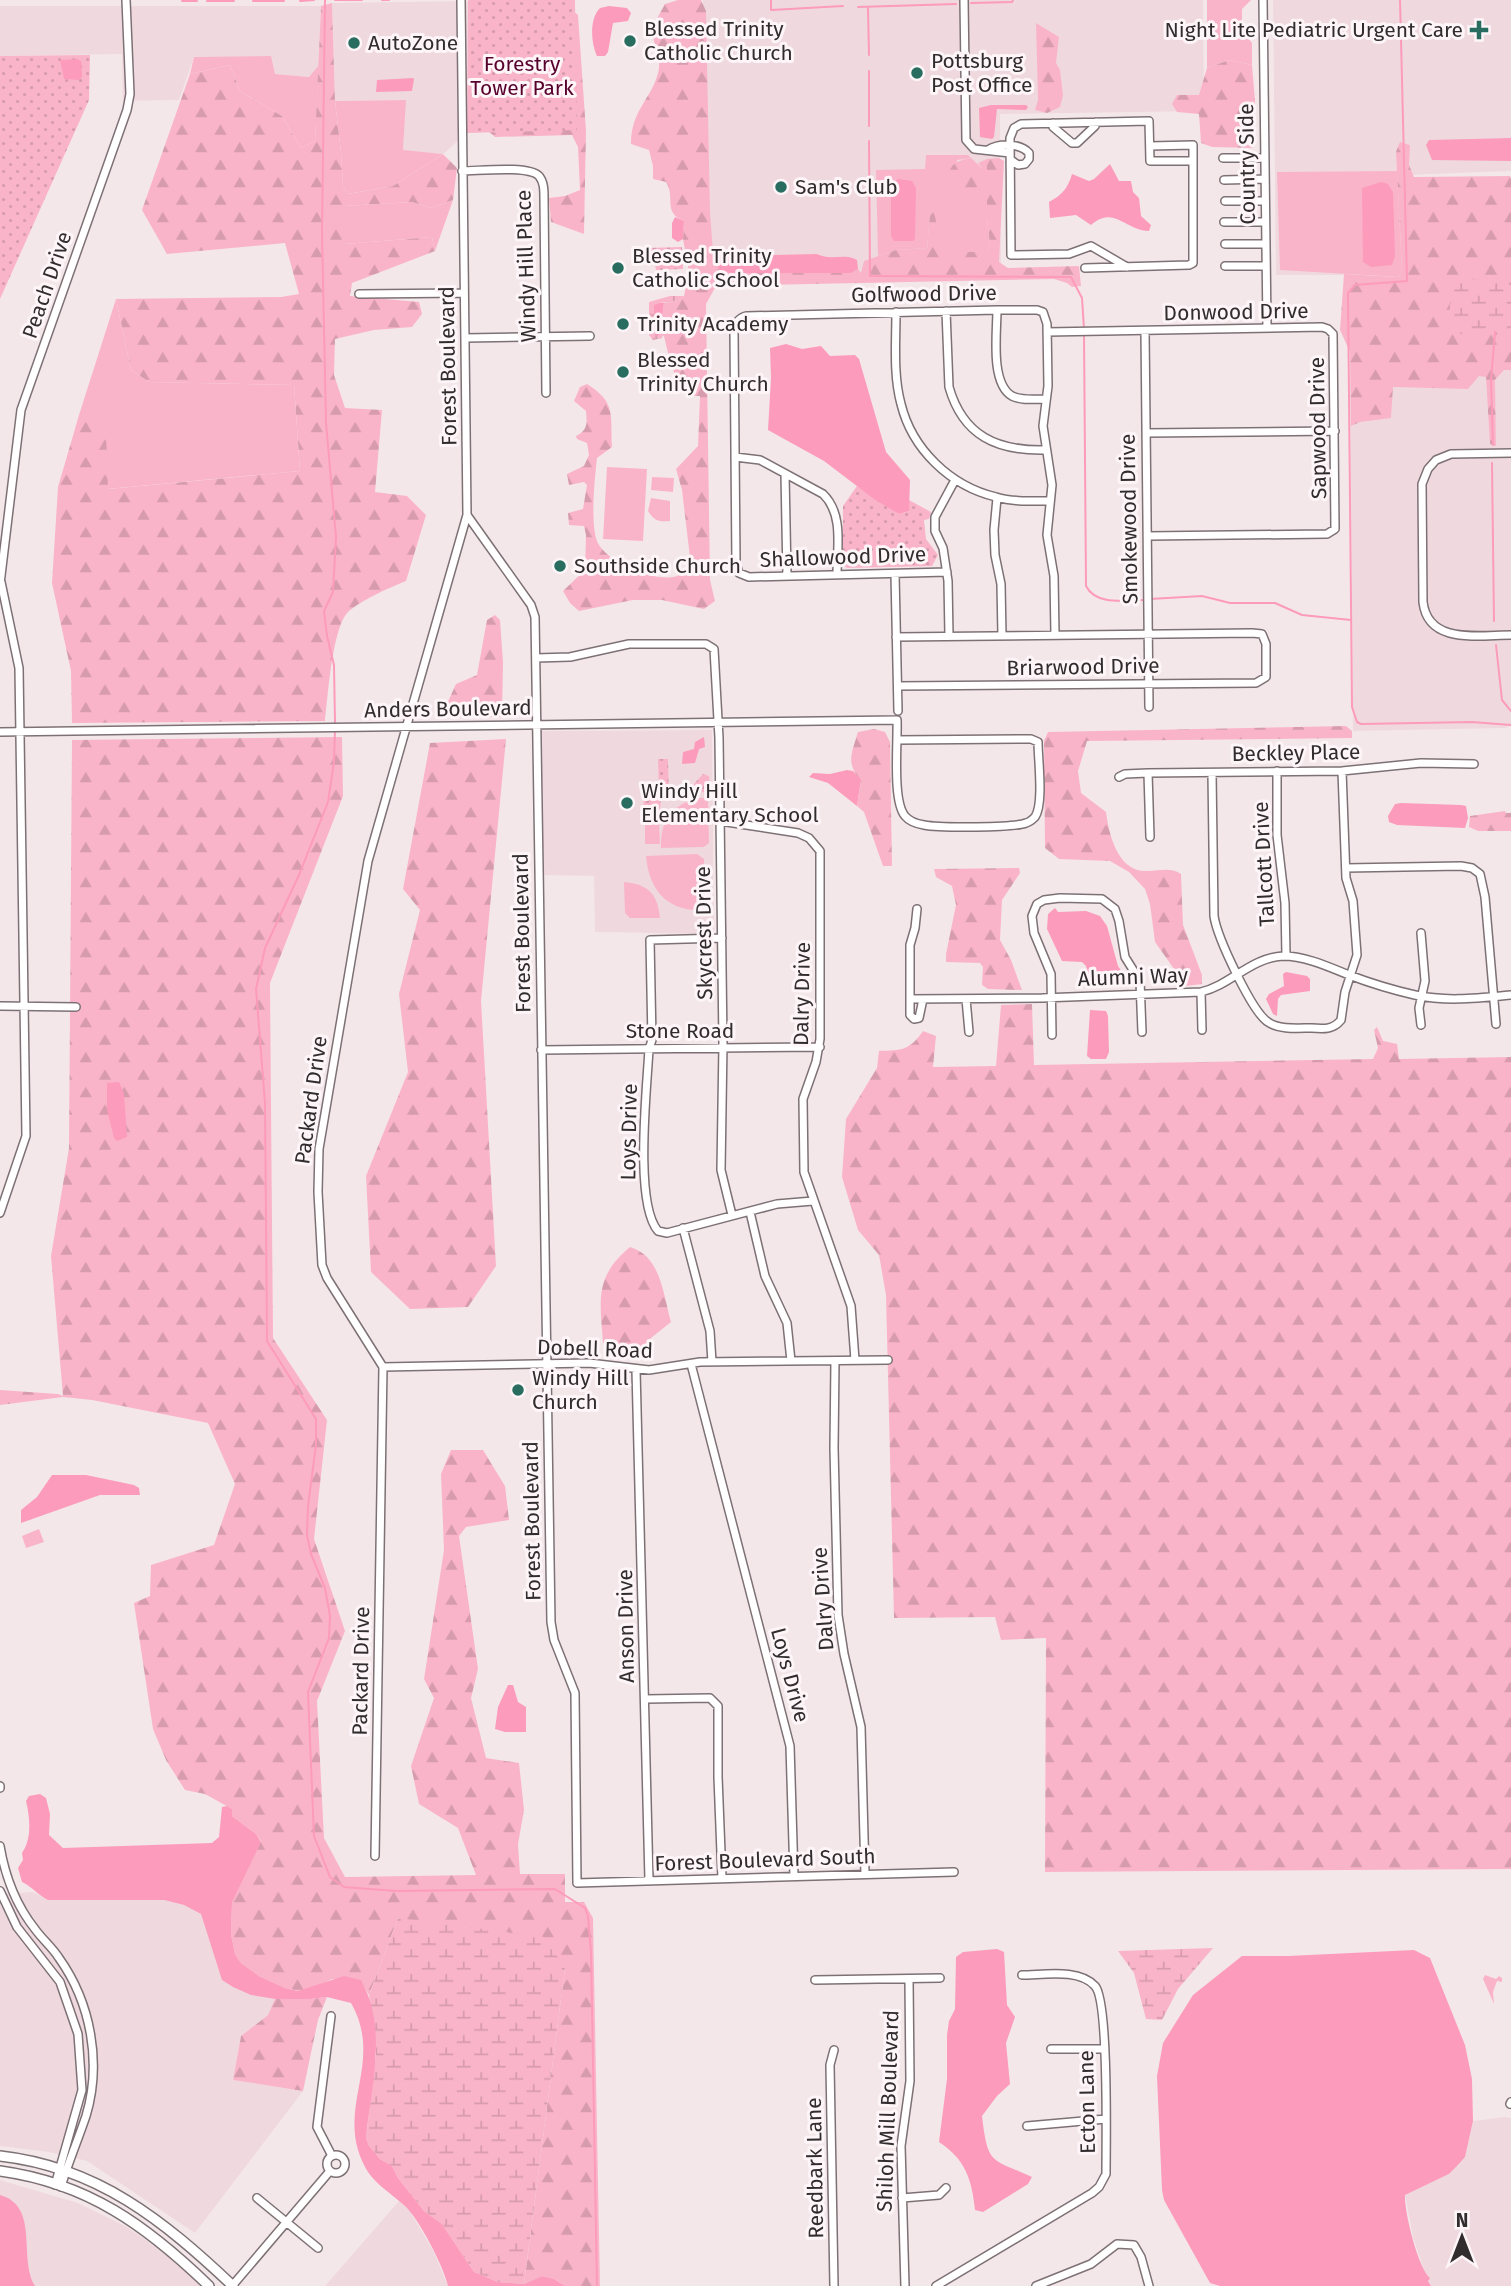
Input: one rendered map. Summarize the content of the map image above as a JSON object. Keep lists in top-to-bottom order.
{
  "streets": {
    "street": [
      "Country Side",
      "Windy Hill Place",
      "Peach Drive",
      "Golfwood Drive",
      "Donwood Drive",
      "Forest Boulevard",
      "Sapwood Drive",
      "Smokewood Drive",
      "Shallowood Drive",
      "Briarwood Drive",
      "Anders Boulevard",
      "Beckley Place",
      "Tallcott Drive",
      "Skycrest Drive",
      "Alumni Way",
      "Dalry Drive",
      "Stone Road",
      "Packard Drive",
      "Loys Drive",
      "Dobell Road",
      "Anson Drive",
      "Forest Boulevard South",
      "Ecton Lane",
      "Shiloh Mill Boulevard",
      "Reedbark Lane"
    ]
  },
  "crossings": [
    ["Country Side", "Donwood Drive"],
    ["Windy Hill Place", "Forest Boulevard"],
    ["Peach Drive", "Anders Boulevard"],
    ["Golfwood Drive", "Donwood Drive"],
    ["Golfwood Drive", "Shallowood Drive"],
    ["Donwood Drive", "Sapwood Drive"],
    ["Donwood Drive", "Smokewood Drive"],
    ["Forest Boulevard", "Anders Boulevard"],
    ["Forest Boulevard", "Skycrest Drive"],
    ["Forest Boulevard", "Stone Road"],
    ["Forest Boulevard", "Packard Drive"],
    ["Forest Boulevard", "Dobell Road"],
    ["Forest Boulevard", "Forest Boulevard South"],
    ["Sapwood Drive", "Smokewood Drive"],
    ["Smokewood Drive", "Briarwood Drive"],
    ["Anders Boulevard", "Skycrest Drive"],
    ["Anders Boulevard", "Packard Drive"],
    ["Beckley Place", "Tallcott Drive"],
    ["Tallcott Drive", "Alumni Way"],
    ["Skycrest Drive", "Dalry Drive"],
    ["Skycrest Drive", "Stone Road"],
    ["Skycrest Drive", "Loys Drive"],
    ["Dalry Drive", "Stone Road"],
    ["Dalry Drive", "Dobell Road"],
    ["Dalry Drive", "Forest Boulevard South"],
    ["Stone Road", "Loys Drive"],
    ["Packard Drive", "Dobell Road"],
    ["Loys Drive", "Dobell Road"],
    ["Loys Drive", "Forest Boulevard South"],
    ["Dobell Road", "Anson Drive"],
    ["Anson Drive", "Forest Boulevard South"]
  ],
  "parks": ["Forestry Tower Park"],
  "places": {
    "health": ["Night Lite Pediatric Urgent Care"],
    "other": [
      "Blessed Trinity Catholic Church",
      "AutoZone",
      "Pottsburg Post Office",
      "Sam's Club",
      "Blessed Trinity Catholic School",
      "Trinity Academy",
      "Blessed Trinity Church",
      "Southside Church",
      "Windy Hill Elementary School",
      "Windy Hill Church"
    ]
  },
  "north": "top"
}
